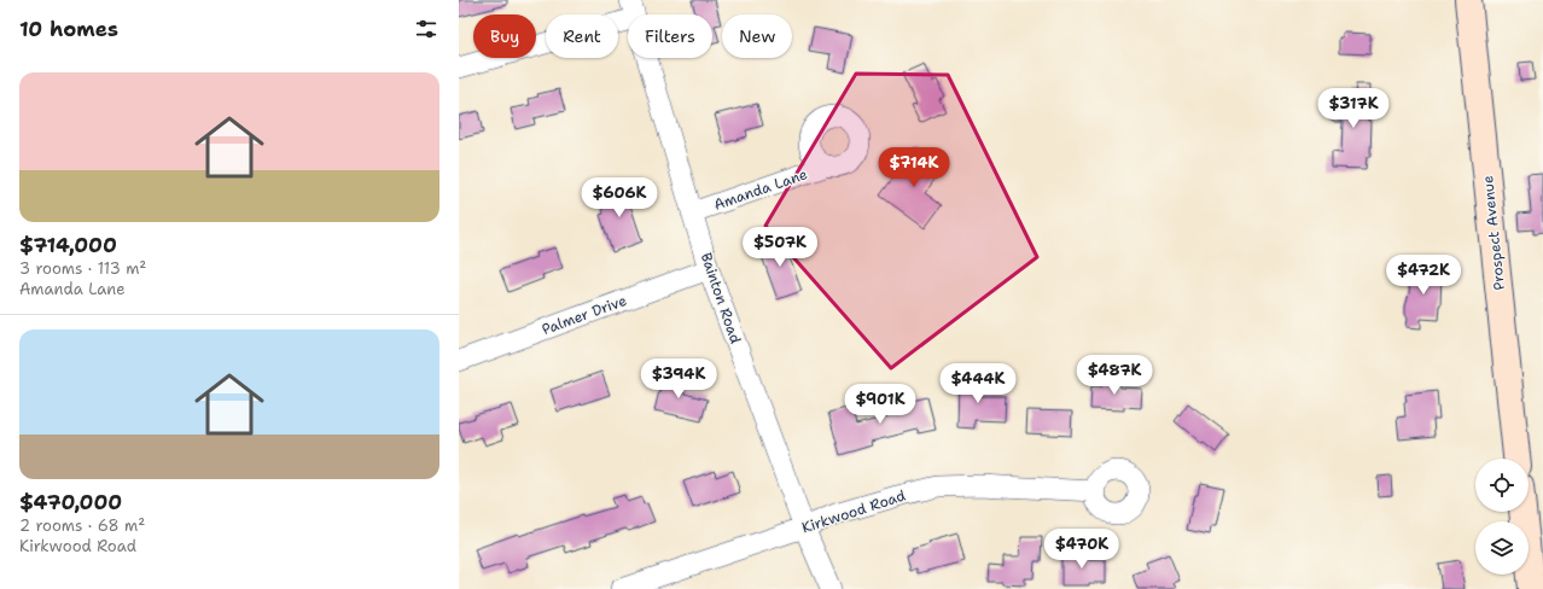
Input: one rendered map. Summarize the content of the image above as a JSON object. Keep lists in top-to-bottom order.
{
  "streets": {
    "main road": ["Prospect Avenue"],
    "street": [
      "Amanda Lane",
      "Bainton Road",
      "Palmer Drive",
      "Kirkwood Road"
    ]
  },
  "crossings": [
    ["Amanda Lane", "Bainton Road"],
    ["Bainton Road", "Palmer Drive"],
    ["Bainton Road", "Kirkwood Road"]
  ],
  "page": {
    "heading": "10 homes",
    "chip": [
      "Buy",
      "Rent",
      "Filters",
      "New"
    ],
    "list": [
      {
        "name": "$714,000",
        "note": "3 rooms · 113 m² · Amanda Lane"
      },
      {
        "name": "$470,000",
        "note": "2 rooms · 68 m² · Kirkwood Road"
      }
    ],
    "price": [
      "$317K",
      "$714K",
      "$606K",
      "$507K",
      "$472K",
      "$487K",
      "$394K",
      "$444K",
      "$901K",
      "$470K"
    ]
  }
}
